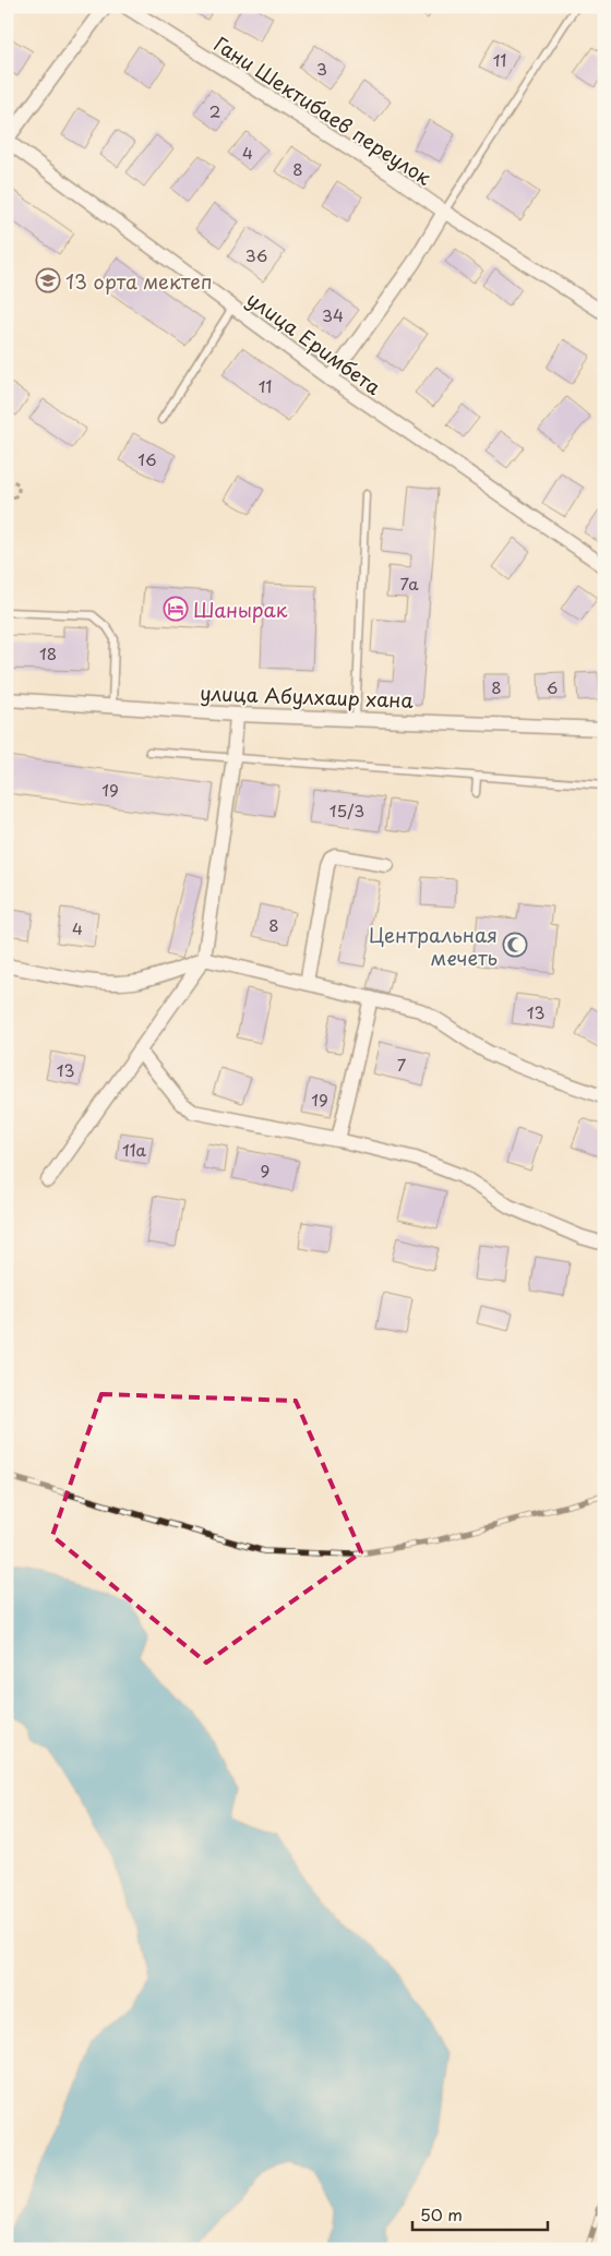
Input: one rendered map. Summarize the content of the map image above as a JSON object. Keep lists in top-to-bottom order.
{
  "streets": {
    "street": ["Гани Шектибаев переулок", "улица Еримбета", "улица Абулхаир хана"]
  },
  "places": {
    "school or university": ["13 орта мектеп"],
    "hotel": ["Шанырак"],
    "mosque": ["Центральная мечеть"]
  },
  "house_numbers": [
    "11",
    "3",
    "2",
    "4",
    "8",
    "36",
    "34",
    "11",
    "16",
    "7а",
    "18",
    "8",
    "6",
    "19",
    "15/3",
    "8",
    "4",
    "13",
    "7",
    "13",
    "19",
    "11а",
    "9"
  ],
  "scale_bar": "50 m"
}
